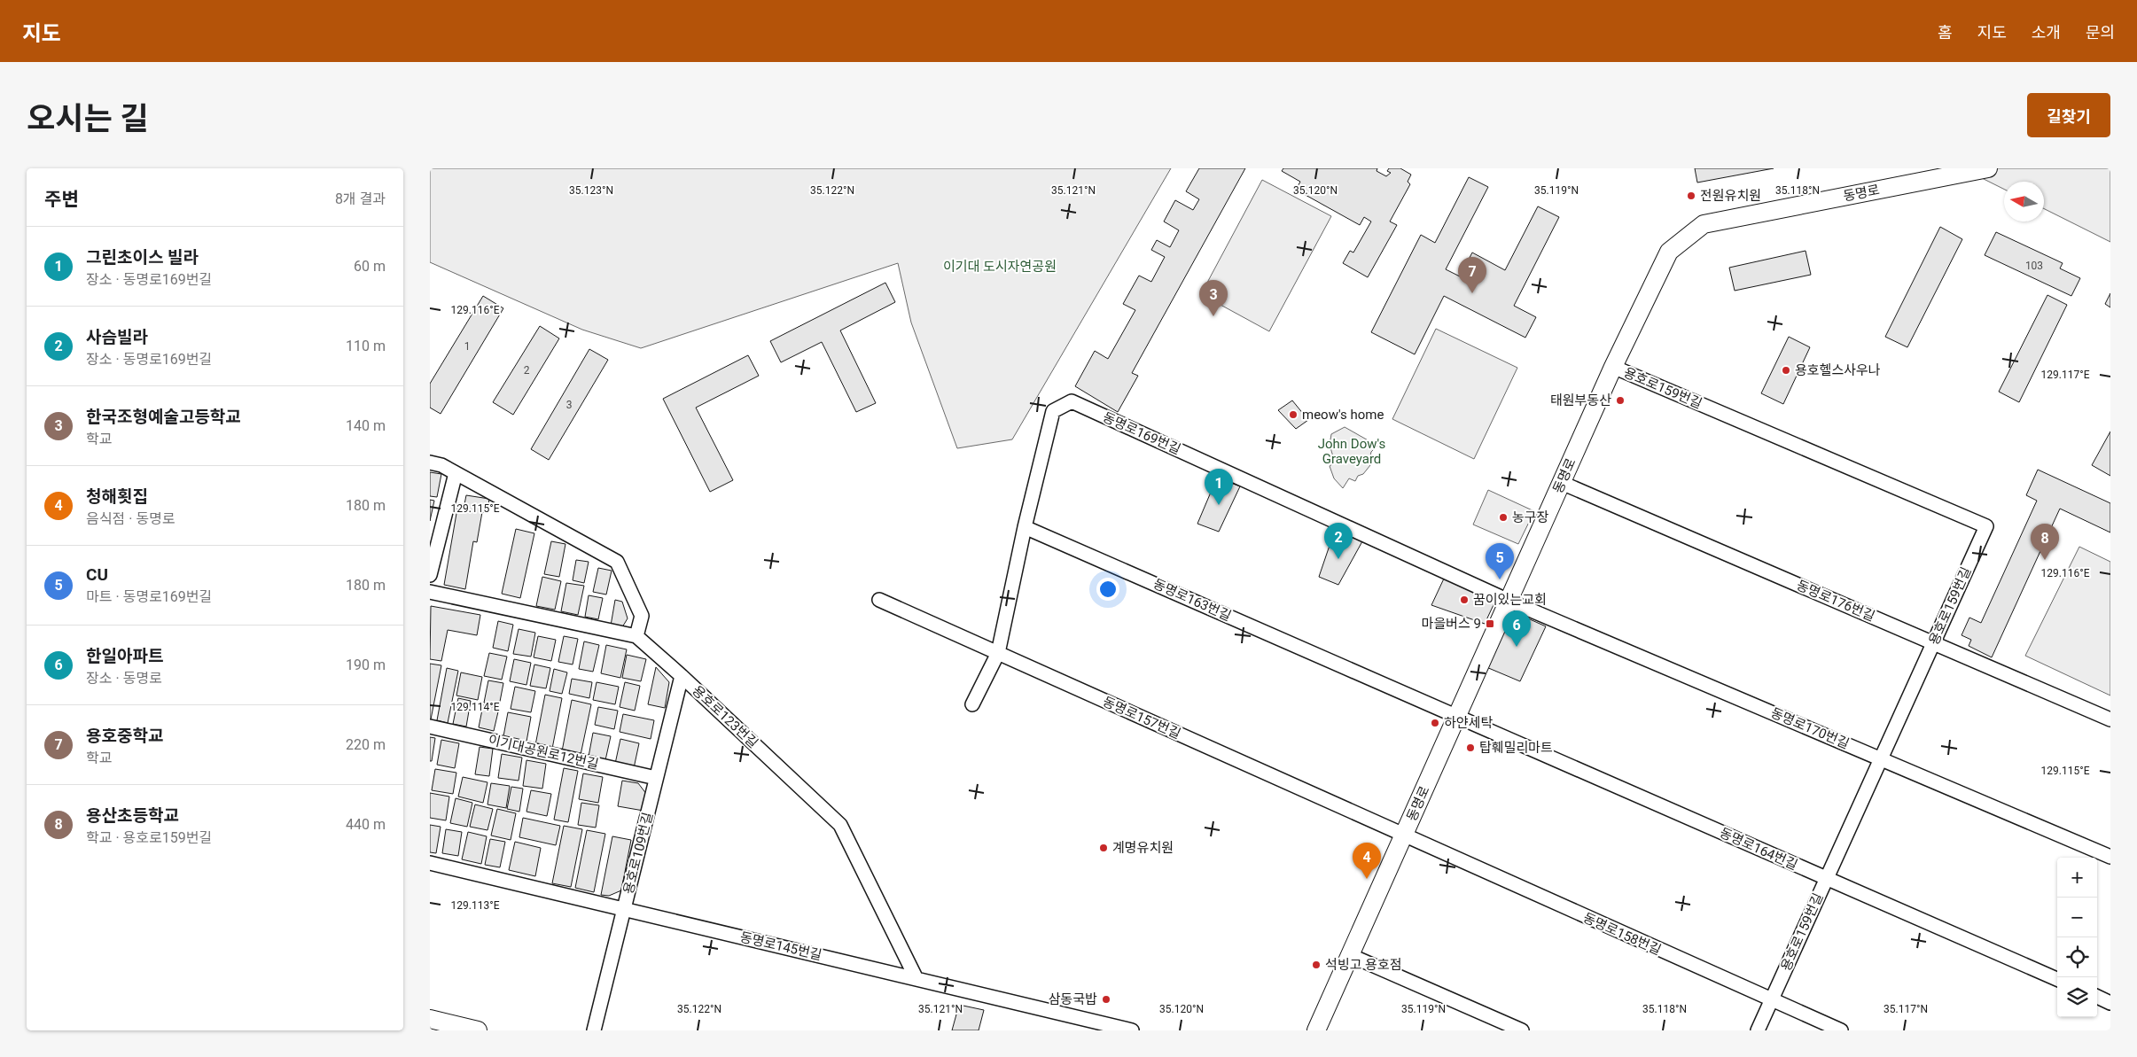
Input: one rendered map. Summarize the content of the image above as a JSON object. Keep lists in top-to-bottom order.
{
  "streets": {
    "street": [
      "동명로",
      "용호로159번길",
      "동명로169번길",
      "동명로163번길",
      "동명로176번길",
      "용호로123번길",
      "동명로157번길",
      "동명로170번길",
      "이기대공원로12번길",
      "동명로164번길",
      "용호로109번길",
      "동명로158번길",
      "동명로145번길"
    ]
  },
  "crossings": [
    ["동명로", "용호로159번길"],
    ["동명로", "동명로169번길"],
    ["동명로", "동명로163번길"],
    ["동명로", "동명로176번길"],
    ["동명로", "동명로157번길"],
    ["동명로", "동명로170번길"],
    ["동명로", "동명로164번길"],
    ["동명로", "동명로158번길"],
    ["용호로159번길", "동명로176번길"],
    ["용호로159번길", "동명로170번길"],
    ["용호로159번길", "동명로164번길"],
    ["용호로159번길", "동명로158번길"],
    ["동명로169번길", "동명로163번길"],
    ["동명로169번길", "동명로157번길"],
    ["동명로169번길", "동명로170번길"],
    ["동명로163번길", "동명로164번길"],
    ["용호로123번길", "용호로109번길"],
    ["용호로123번길", "동명로145번길"],
    ["동명로157번길", "동명로158번길"],
    ["이기대공원로12번길", "용호로109번길"],
    ["용호로109번길", "동명로145번길"]
  ],
  "parks": ["이기대 도시자연공원", "John Dow's Graveyard"],
  "places": {
    "other": [
      "전원유치원",
      "용호헬스사우나",
      "태원부동산",
      "meow's home",
      "농구장",
      "꿈이있는교회",
      "하얀세탁",
      "탑훼밀리마트",
      "계명유치원",
      "석빙고 용호점",
      "삼동국밥"
    ],
    "transit": ["마을버스 9"]
  },
  "house_numbers": [
    "103",
    "1",
    "2",
    "3"
  ],
  "north": "left",
  "page": {
    "header": "지도",
    "nav": [
      "홈",
      "지도",
      "소개",
      "문의"
    ],
    "title": "오시는 길",
    "buttons": "길찾기",
    "heading": ["주변", "8개 결과"],
    "list": [
      {
        "mark": "1",
        "name": "그린초이스 빌라",
        "note": "장소 · 동명로169번길",
        "value": "60 m"
      },
      {
        "mark": "2",
        "name": "사슴빌라",
        "note": "장소 · 동명로169번길",
        "value": "110 m"
      },
      {
        "mark": "3",
        "name": "한국조형예술고등학교",
        "note": "학교",
        "value": "140 m"
      },
      {
        "mark": "4",
        "name": "청해횟집",
        "note": "음식점 · 동명로",
        "value": "180 m"
      },
      {
        "mark": "5",
        "name": "CU",
        "note": "마트 · 동명로169번길",
        "value": "180 m"
      },
      {
        "mark": "6",
        "name": "한일아파트",
        "note": "장소 · 동명로",
        "value": "190 m"
      },
      {
        "mark": "7",
        "name": "용호중학교",
        "note": "학교",
        "value": "220 m"
      },
      {
        "mark": "8",
        "name": "용산초등학교",
        "note": "학교 · 용호로159번길",
        "value": "440 m"
      }
    ],
    "pins": [
      "7",
      "3",
      "1",
      "2",
      "8",
      "5",
      "6",
      "4"
    ],
    "map_buttons": ["+", "−"]
  },
  "coordinates": [
    "35.123°N",
    "35.122°N",
    "35.121°N",
    "35.120°N",
    "35.119°N",
    "35.118°N",
    "129.116°E",
    "129.117°E",
    "129.115°E",
    "129.114°E",
    "129.113°E",
    "35.117°N"
  ]
}
